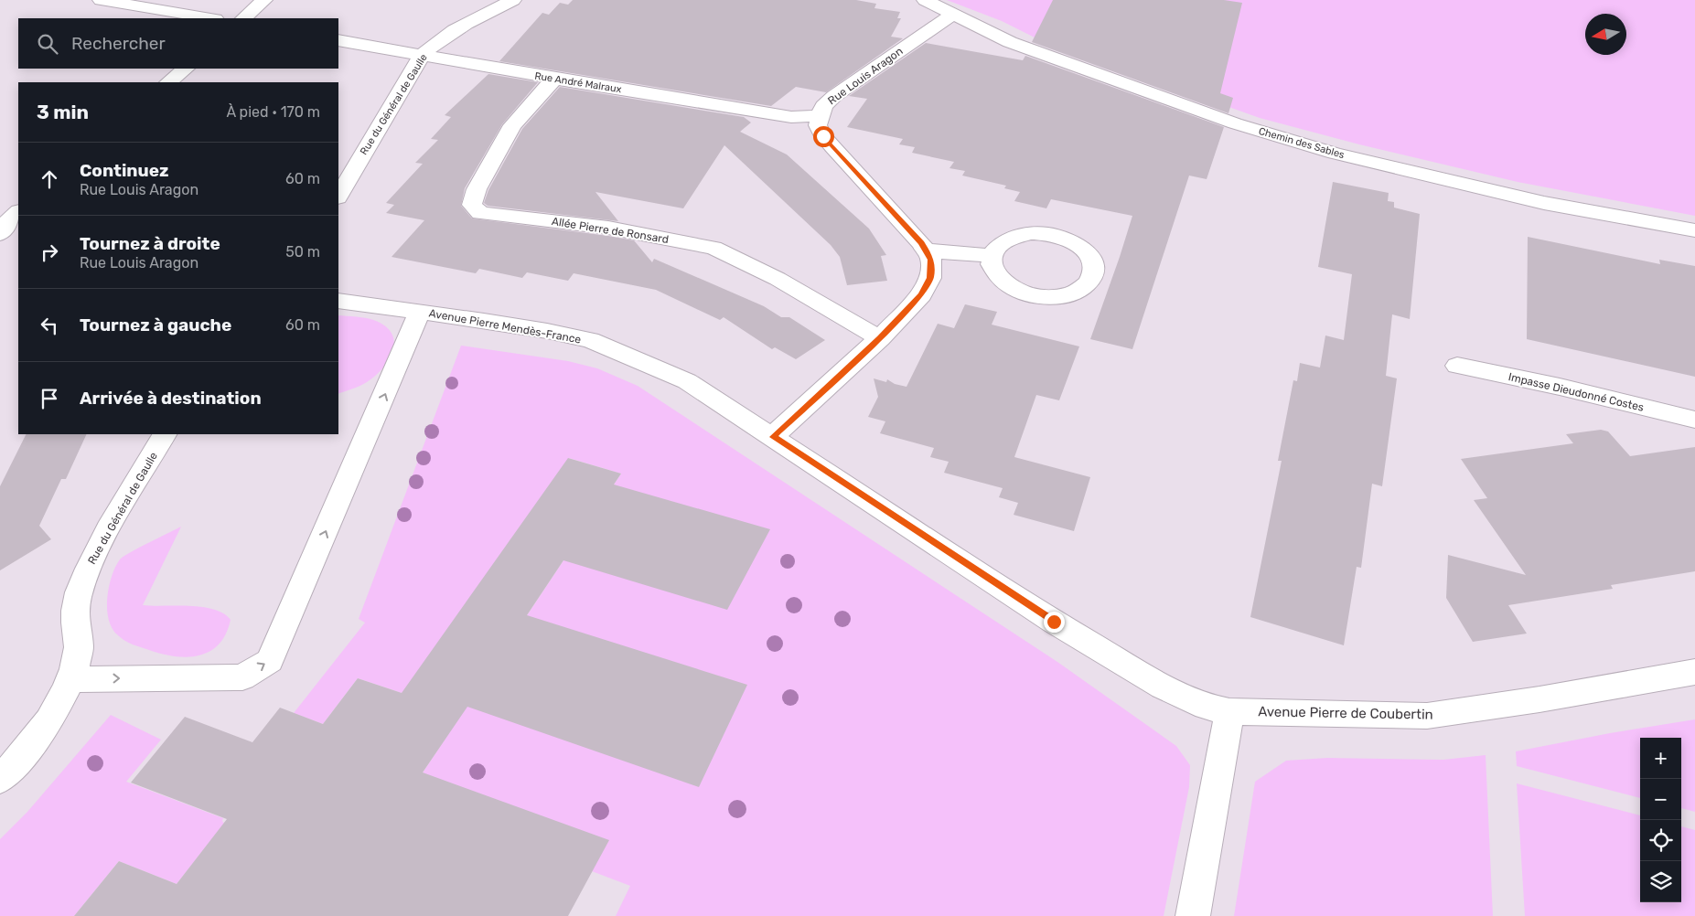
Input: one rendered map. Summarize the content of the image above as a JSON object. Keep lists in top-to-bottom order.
{
  "streets": {
    "street": [
      "Rue Louis Aragon",
      "Rue André Malraux",
      "Rue du Général de Gaulle",
      "Chemin des Sables",
      "Allée Pierre de Ronsard",
      "Avenue Pierre Mendès-France",
      "Impasse Dieudonné Costes",
      "Avenue Pierre de Coubertin"
    ]
  },
  "crossings": [
    ["Rue Louis Aragon", "Rue André Malraux"],
    ["Rue Louis Aragon", "Chemin des Sables"],
    ["Rue Louis Aragon", "Allée Pierre de Ronsard"],
    ["Rue Louis Aragon", "Avenue Pierre Mendès-France"],
    ["Rue André Malraux", "Rue du Général de Gaulle"],
    ["Rue André Malraux", "Allée Pierre de Ronsard"],
    ["Avenue Pierre Mendès-France", "Avenue Pierre de Coubertin"]
  ],
  "north": "left",
  "page": {
    "search": "Rechercher",
    "heading": ["3 min", "À pied · 170 m"],
    "list": [
      ["Continuez", "Rue Louis Aragon", "60 m"],
      ["Tournez à droite", "Rue Louis Aragon", "50 m"],
      ["Tournez à gauche", "60 m"],
      "Arrivée à destination"
    ],
    "map_buttons": ["+", "−"]
  }
}
